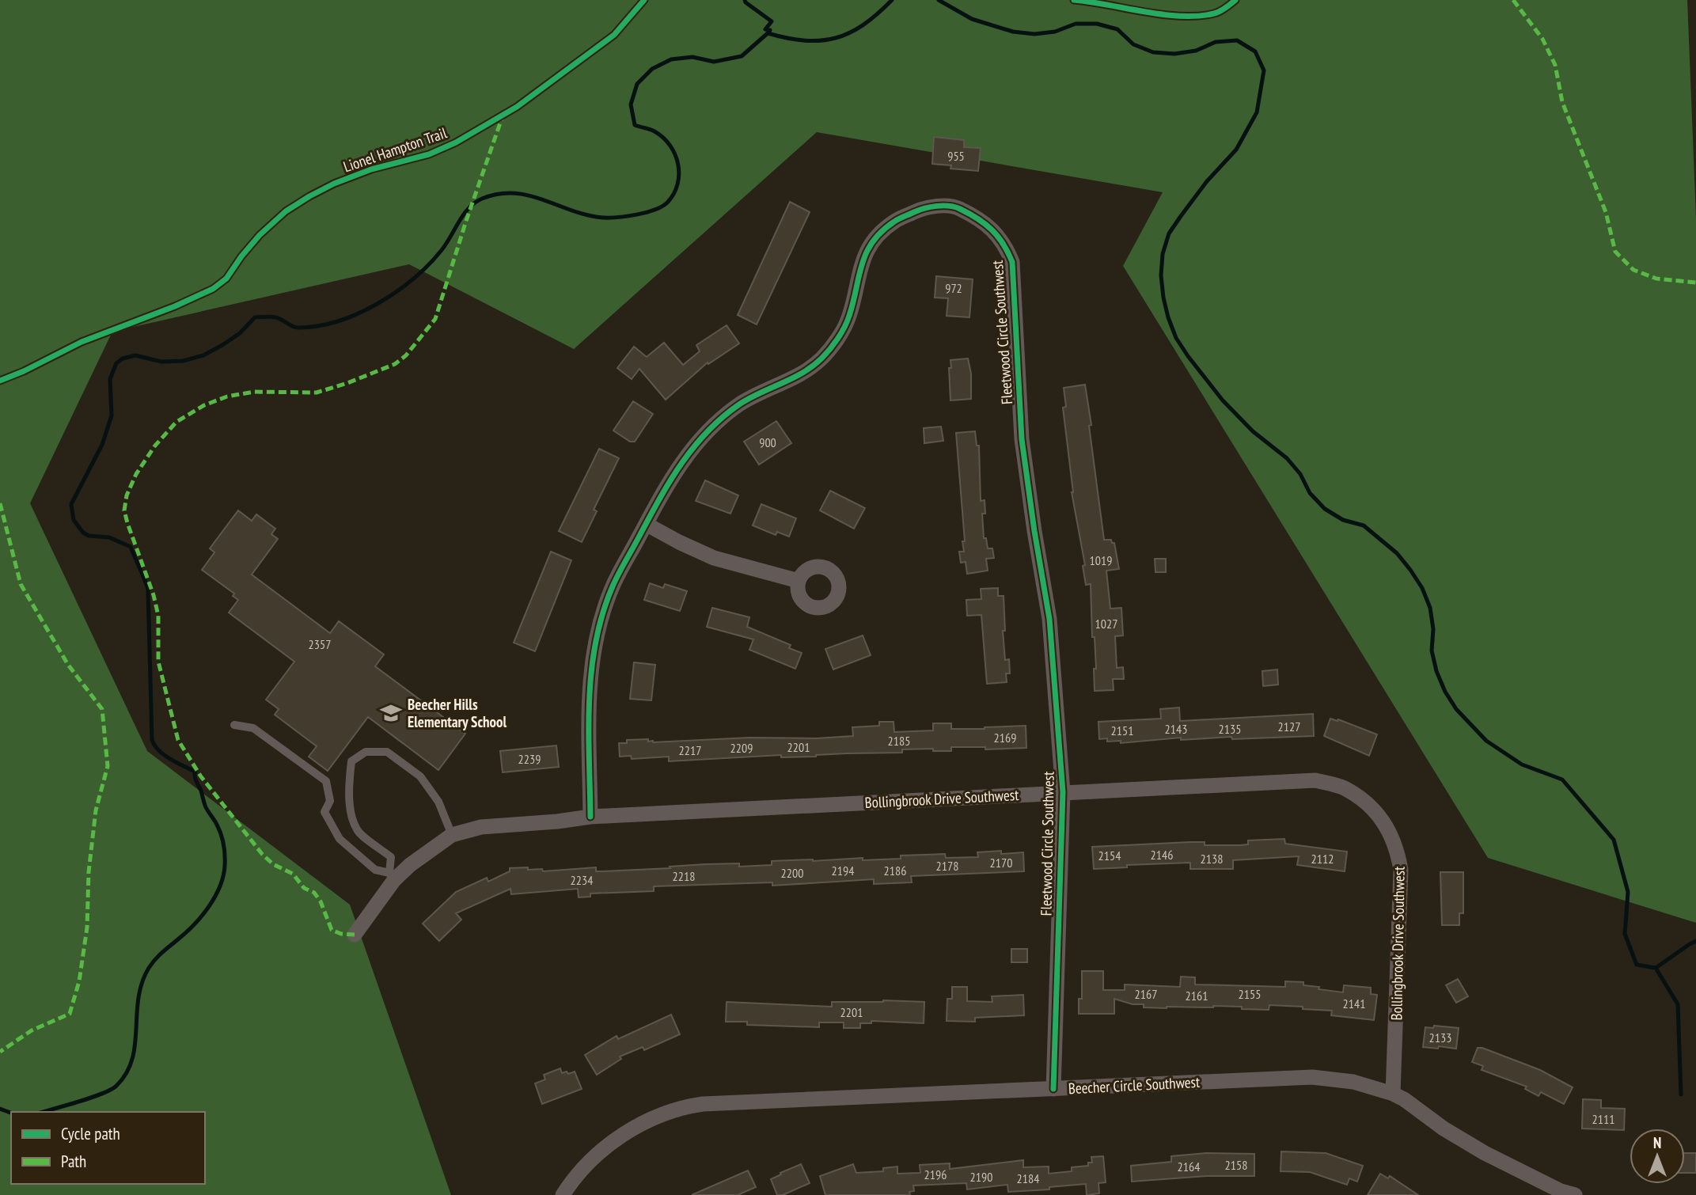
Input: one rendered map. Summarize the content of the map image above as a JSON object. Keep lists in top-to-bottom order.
{
  "streets": {
    "street": ["Fleetwood Circle Southwest", "Bollingbrook Drive Southwest", "Beecher Circle Southwest"],
    "cycle path": ["Lionel Hampton Trail"]
  },
  "crossings": [
    ["Fleetwood Circle Southwest", "Bollingbrook Drive Southwest"],
    ["Fleetwood Circle Southwest", "Beecher Circle Southwest"],
    ["Bollingbrook Drive Southwest", "Beecher Circle Southwest"]
  ],
  "places": {
    "school or university": ["Beecher Hills Elementary School"]
  },
  "house_numbers": [
    "955",
    "972",
    "900",
    "1019",
    "1027",
    "2357",
    "2127",
    "2143",
    "2135",
    "2151",
    "2169",
    "2185",
    "2201",
    "2209",
    "2217",
    "2239",
    "2146",
    "2154",
    "2138",
    "2112",
    "2170",
    "2178",
    "2194",
    "2186",
    "2200",
    "2218",
    "2234",
    "2167",
    "2155",
    "2161",
    "2141",
    "2201",
    "2133",
    "2111",
    "2158",
    "2164",
    "2196",
    "2190",
    "2184"
  ],
  "legend": ["Cycle path", "Path"],
  "north": "top"
}
